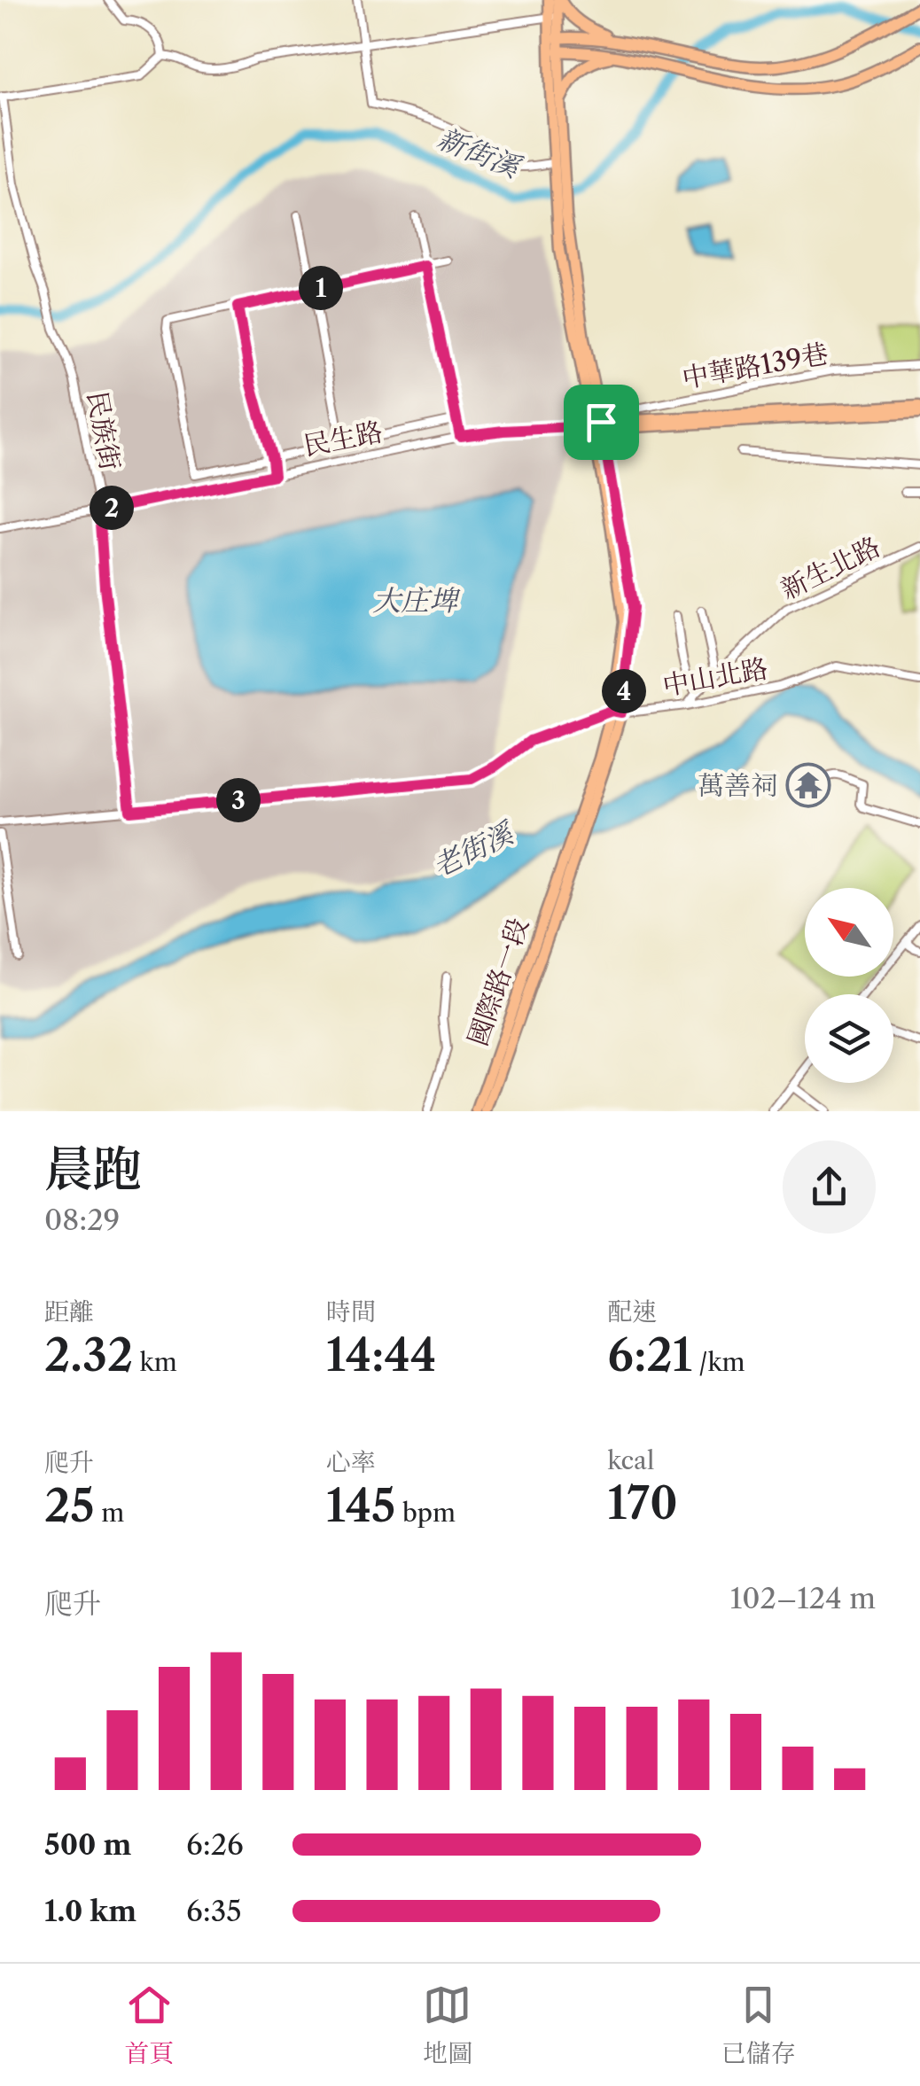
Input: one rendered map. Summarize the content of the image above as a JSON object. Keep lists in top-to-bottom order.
{
  "streets": {
    "main road": ["民生路", "國際路一段"],
    "street": [
      "中華路139巷",
      "民族街",
      "新生北路",
      "中山北路"
    ]
  },
  "crossings": [
    ["中華路139巷", "民生路"],
    ["民族街", "民生路"],
    ["民族街", "中山北路"],
    ["新生北路", "中山北路"]
  ],
  "water": ["新街溪", "大庄埤", "老街溪"],
  "places": {
    "temple": ["萬善祠"]
  },
  "north": "top left",
  "page": {
    "pins": [
      "1",
      "2",
      "4",
      "3"
    ],
    "heading": ["晨跑", "08:29"],
    "stats": [
      ["距離", "2.32 km"],
      ["時間", "14:44"],
      ["配速", "6:21 /km"],
      ["爬升", "25 m"],
      ["心率", "145 bpm"],
      ["kcal", "170"]
    ],
    "chart": ["爬升", "102–124 m"],
    "list": [
      {
        "name": "500 m",
        "note": "6:26"
      },
      {
        "name": "1.0 km",
        "note": "6:35"
      }
    ],
    "tabs": ["首頁", "地圖", "已儲存"]
  }
}
